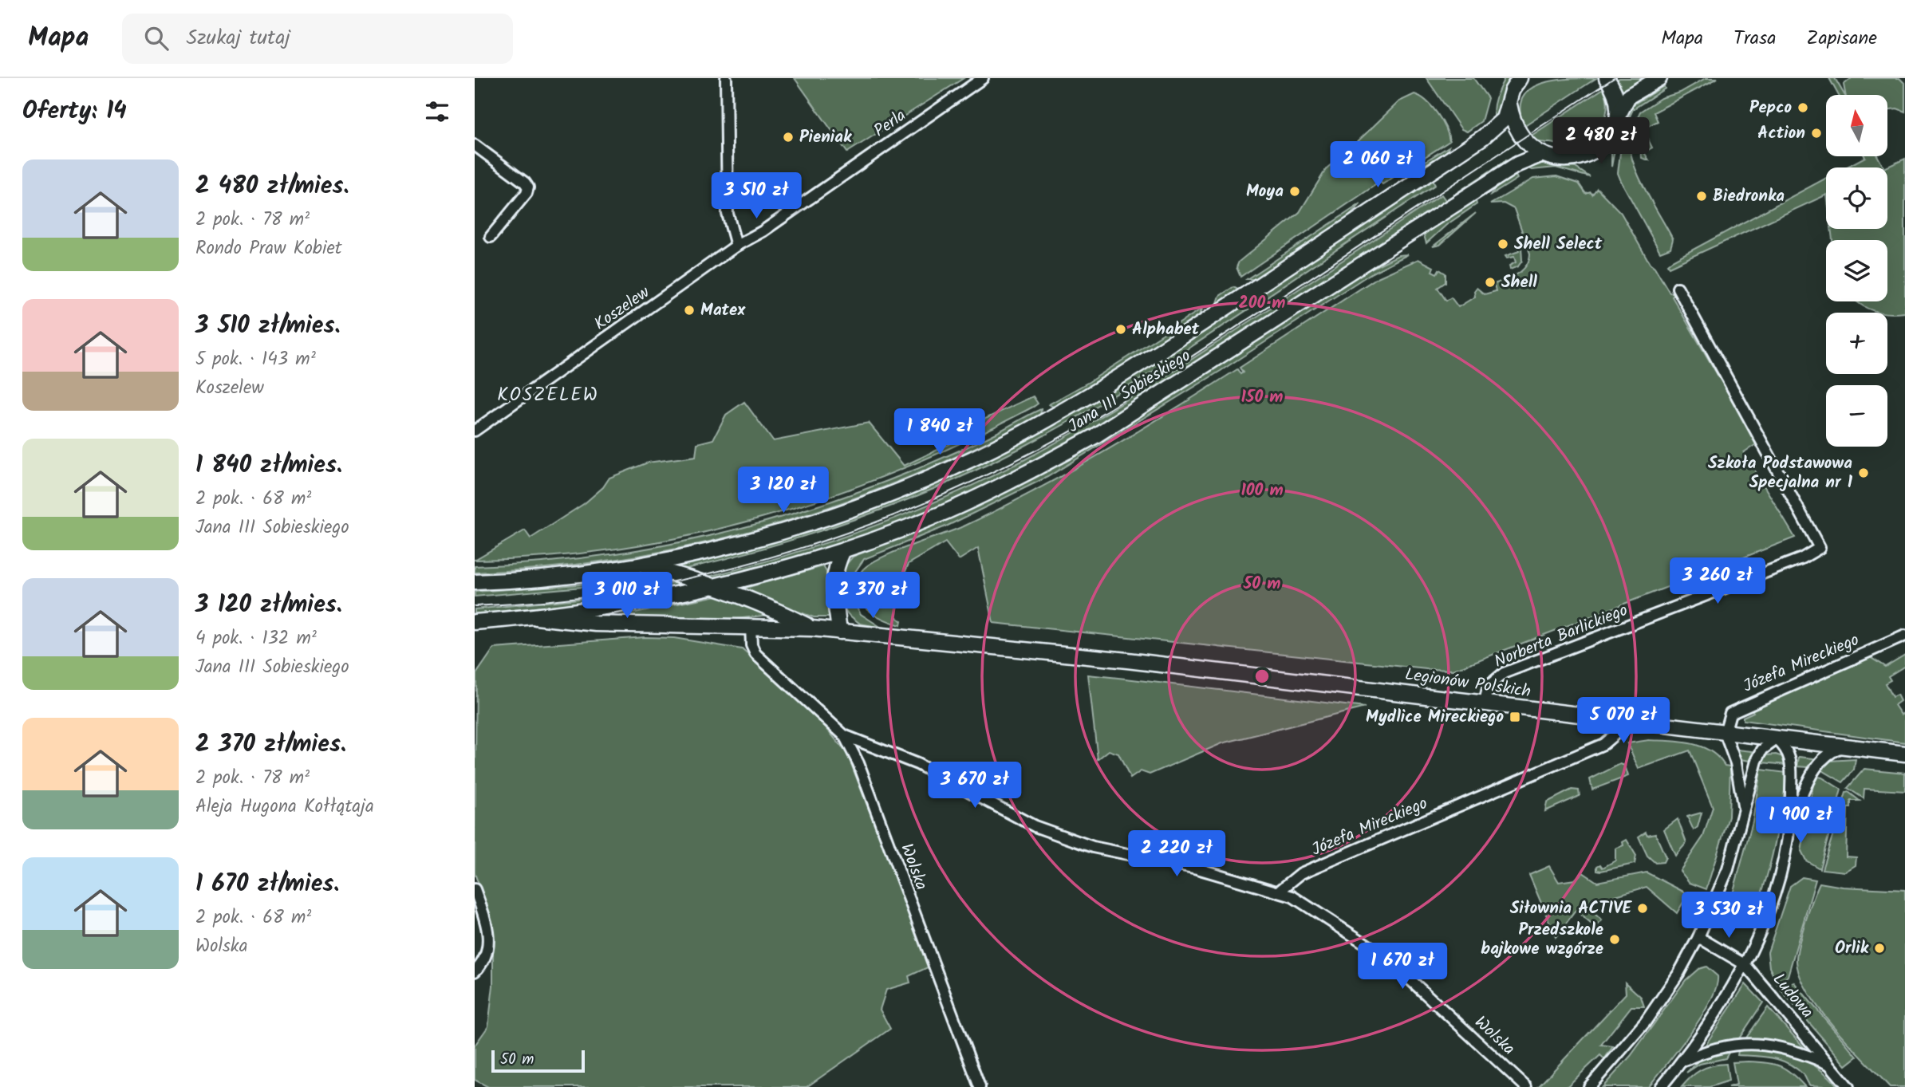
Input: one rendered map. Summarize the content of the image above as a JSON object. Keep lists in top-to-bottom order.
{
  "streets": {
    "main road": ["Jana III Sobieskiego", "Legionów Polskich"],
    "street": [
      "Perla",
      "Koszelew",
      "Norberta Barlickiego",
      "Józefa Mireckiego",
      "Wolska",
      "Ludowa"
    ]
  },
  "crossings": [
    ["Perla", "Koszelew"],
    ["Jana III Sobieskiego", "Legionów Polskich"],
    ["Norberta Barlickiego", "Legionów Polskich"],
    ["Józefa Mireckiego", "Legionów Polskich"],
    ["Józefa Mireckiego", "Wolska"],
    ["Legionów Polskich", "Wolska"]
  ],
  "districts": ["KOSZELEW"],
  "places": {
    "other": [
      "Pepco",
      "Action",
      "Pieniak",
      "Moya",
      "Biedronka",
      "Shell Select",
      "Shell",
      "Matex",
      "Alphabet",
      "Szkoła Podstawowa Specjalna nr 1",
      "Siłownia ACTIVE",
      "Przedszkole bajkowe wzgórze",
      "Orlik"
    ],
    "transit": ["Mydlice Mireckiego"]
  },
  "scale_bar": "50 m",
  "north": "top",
  "page": {
    "header": "Mapa",
    "search": "Szukaj tutaj",
    "nav": ["Mapa", "Trasa", "Zapisane"],
    "heading": "Oferty: 14",
    "map_buttons": ["+", "−"],
    "price": [
      "2 480 zł",
      "2 060 zł",
      "3 510 zł",
      "1 840 zł",
      "3 120 zł",
      "3 260 zł",
      "3 010 zł",
      "2 370 zł",
      "5 070 zł",
      "3 670 zł",
      "1 900 zł",
      "2 220 zł",
      "3 530 zł",
      "1 670 zł"
    ],
    "list": [
      {
        "name": "2 480 zł/mies.",
        "note": "2 pok. · 78 m² · Rondo Praw Kobiet"
      },
      {
        "name": "3 510 zł/mies.",
        "note": "5 pok. · 143 m² · Koszelew"
      },
      {
        "name": "1 840 zł/mies.",
        "note": "2 pok. · 68 m² · Jana III Sobieskiego"
      },
      {
        "name": "3 120 zł/mies.",
        "note": "4 pok. · 132 m² · Jana III Sobieskiego"
      },
      {
        "name": "2 370 zł/mies.",
        "note": "2 pok. · 78 m² · Aleja Hugona Kołłątaja"
      },
      {
        "name": "1 670 zł/mies.",
        "note": "2 pok. · 68 m² · Wolska"
      }
    ],
    "scale": "50 m"
  },
  "rings": [
    "200 m",
    "150 m",
    "100 m",
    "50 m"
  ]
}
